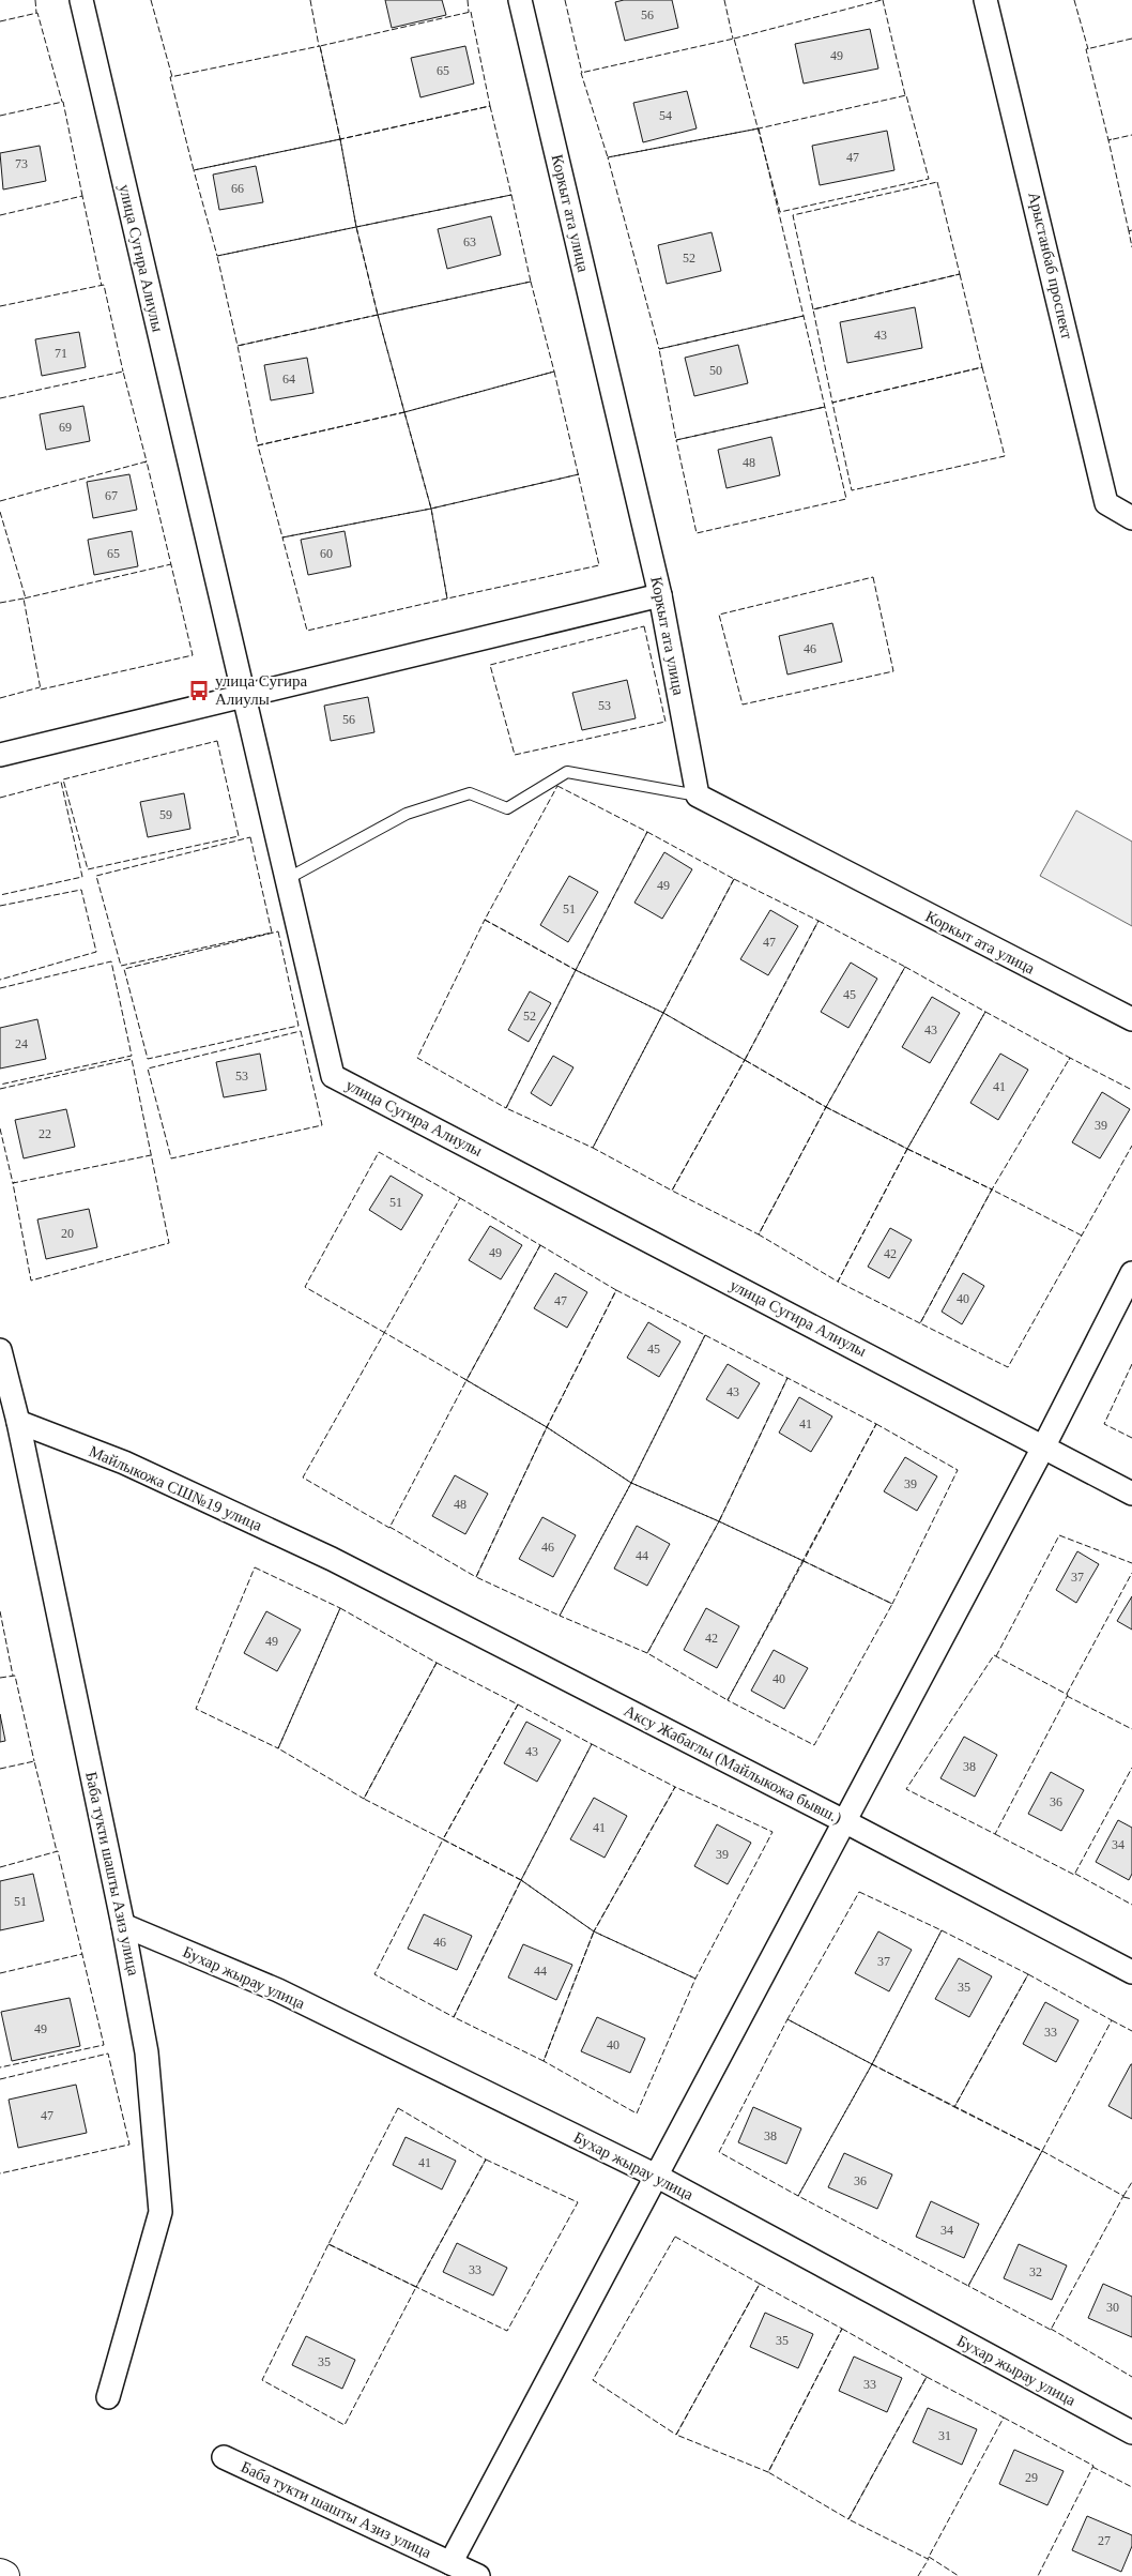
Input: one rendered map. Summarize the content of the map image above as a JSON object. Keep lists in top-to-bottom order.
{
  "streets": {
    "street": [
      "Коркыт ата улица",
      "улица Сугира Алиулы",
      "Арыстанбаб проспект",
      "Майлыкожа СШ№19 улица",
      "Аксу Жабаглы (Майлыкожа бывш.)",
      "Баба тукти шашты Азиз улица",
      "Бухар жырау улица"
    ]
  },
  "crossings": [
    ["Майлыкожа СШ№19 улица", "Аксу Жабаглы (Майлыкожа бывш.)"],
    ["Майлыкожа СШ№19 улица", "Баба тукти шашты Азиз улица"],
    ["Баба тукти шашты Азиз улица", "Бухар жырау улица"]
  ],
  "places": {
    "bus stop": ["улица Сугира Алиулы"]
  },
  "house_numbers": [
    "56",
    "49",
    "65",
    "54",
    "47",
    "73",
    "66",
    "63",
    "52",
    "43",
    "71",
    "50",
    "64",
    "69",
    "48",
    "67",
    "65",
    "60",
    "46",
    "53",
    "56",
    "59",
    "49",
    "51",
    "47",
    "45",
    "52",
    "43",
    "24",
    "53",
    "41",
    "39",
    "22",
    "51",
    "20",
    "49",
    "42",
    "40",
    "47",
    "45",
    "43",
    "41",
    "39",
    "48",
    "46",
    "44",
    "37",
    "42",
    "49",
    "40",
    "43",
    "38",
    "36",
    "41",
    "34",
    "39",
    "51",
    "46",
    "37",
    "44",
    "35",
    "49",
    "33",
    "40",
    "47",
    "38",
    "41",
    "36",
    "34",
    "33",
    "32",
    "30",
    "35",
    "35",
    "33",
    "31",
    "29",
    "27"
  ]
}
